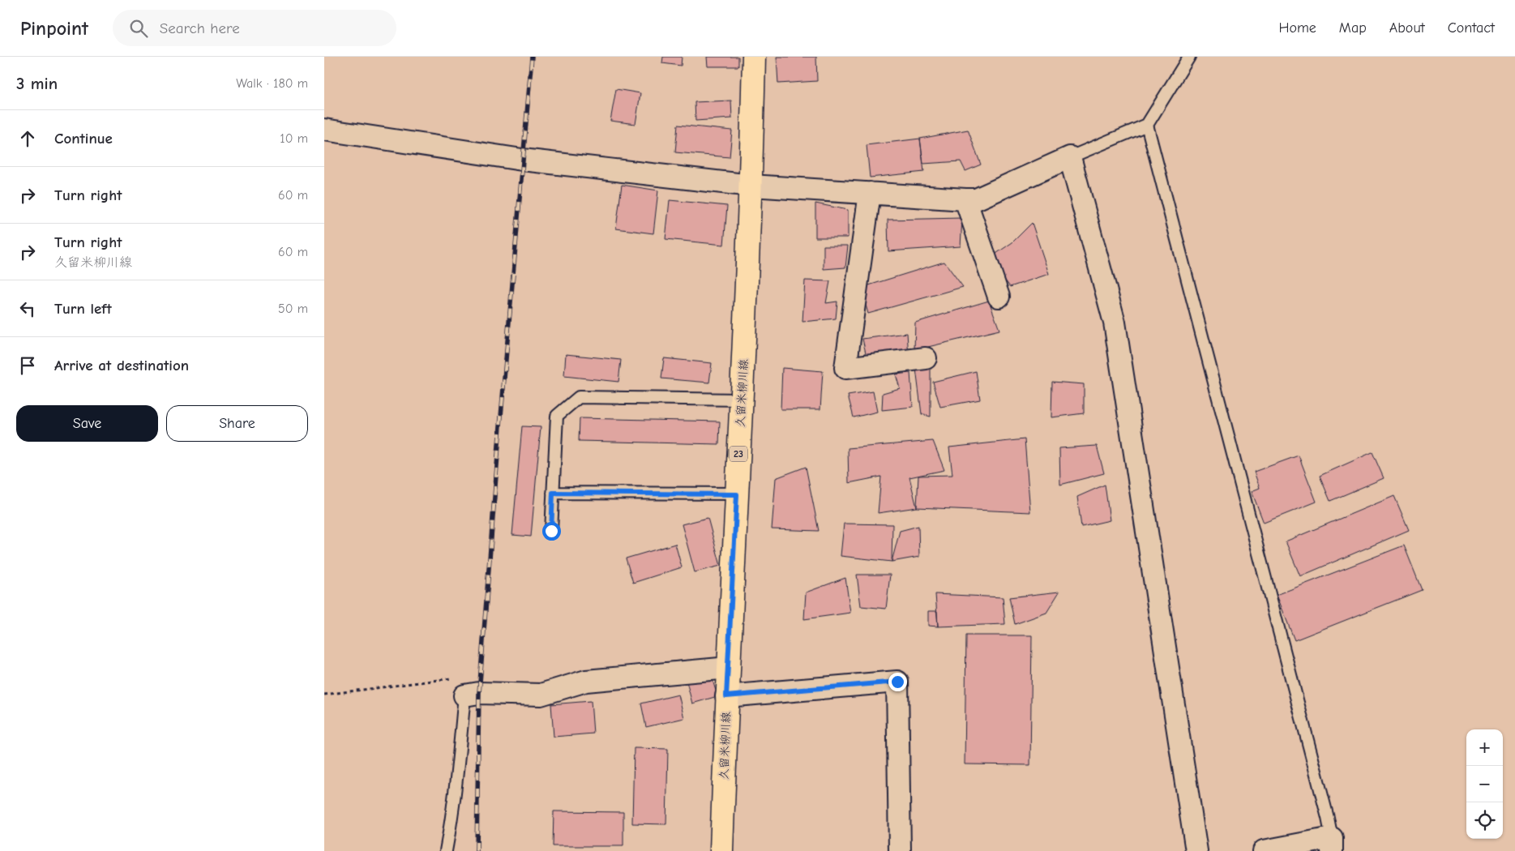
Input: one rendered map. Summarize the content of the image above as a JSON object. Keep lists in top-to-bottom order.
{
  "streets": {
    "main road": ["久留米柳川線", "23"]
  },
  "page": {
    "header": "Pinpoint",
    "search": "Search here",
    "nav": [
      "Home",
      "Map",
      "About",
      "Contact"
    ],
    "heading": ["3 min", "Walk · 180 m"],
    "list": [
      ["Continue", "10 m"],
      ["Turn right", "60 m"],
      ["Turn right", "久留米柳川線", "60 m"],
      ["Turn left", "50 m"],
      "Arrive at destination"
    ],
    "buttons": ["Save", "Share"],
    "map_buttons": ["+", "−"]
  }
}
